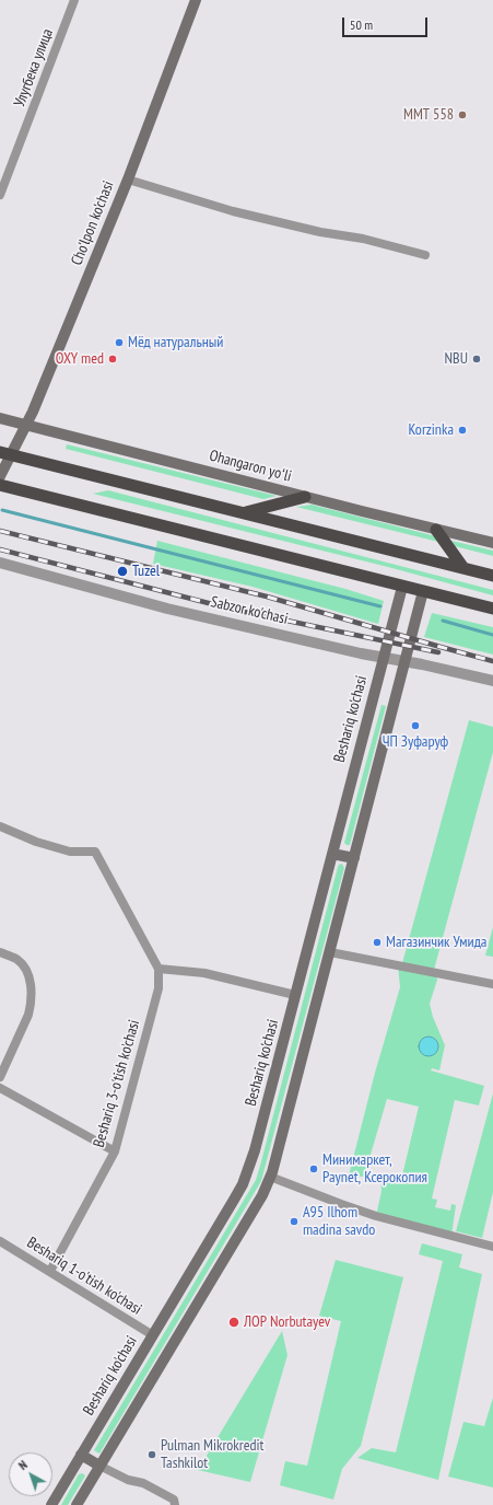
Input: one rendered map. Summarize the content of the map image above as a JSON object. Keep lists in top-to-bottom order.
{
  "streets": {
    "main road": ["Cho'lpon ko'chasi", "Ohangaron yoʻli", "Beshariq ko'chasi"],
    "street": [
      "Улугбека улица",
      "Sabzor ko'chasi",
      "Beshariq 3-o'tish ko'chasi",
      "Beshariq 1-o'tish ko'chasi"
    ]
  },
  "crossings": [
    ["Cho'lpon ko'chasi", "Ohangaron yoʻli"],
    ["Sabzor ko'chasi", "Beshariq ko'chasi"],
    ["Beshariq ko'chasi", "Beshariq 1-o'tish ko'chasi"],
    ["Beshariq 3-o'tish ko'chasi", "Beshariq 1-o'tish ko'chasi"]
  ],
  "places": [
    "MMT 558",
    "Мёд натуральный",
    "OXY med",
    "NBU",
    "Korzinka",
    "Tuzel",
    "ЧП Зуфаруф",
    "Магазинчик Умида",
    "Минимаркет, Paynet, Ксерокопия",
    "A95 Ilhom madina savdo",
    "ЛОР Norbutayev",
    "Pulman Mikrokredit Tashkilot"
  ],
  "scale_bar": "50 m",
  "north": "top left"
}
